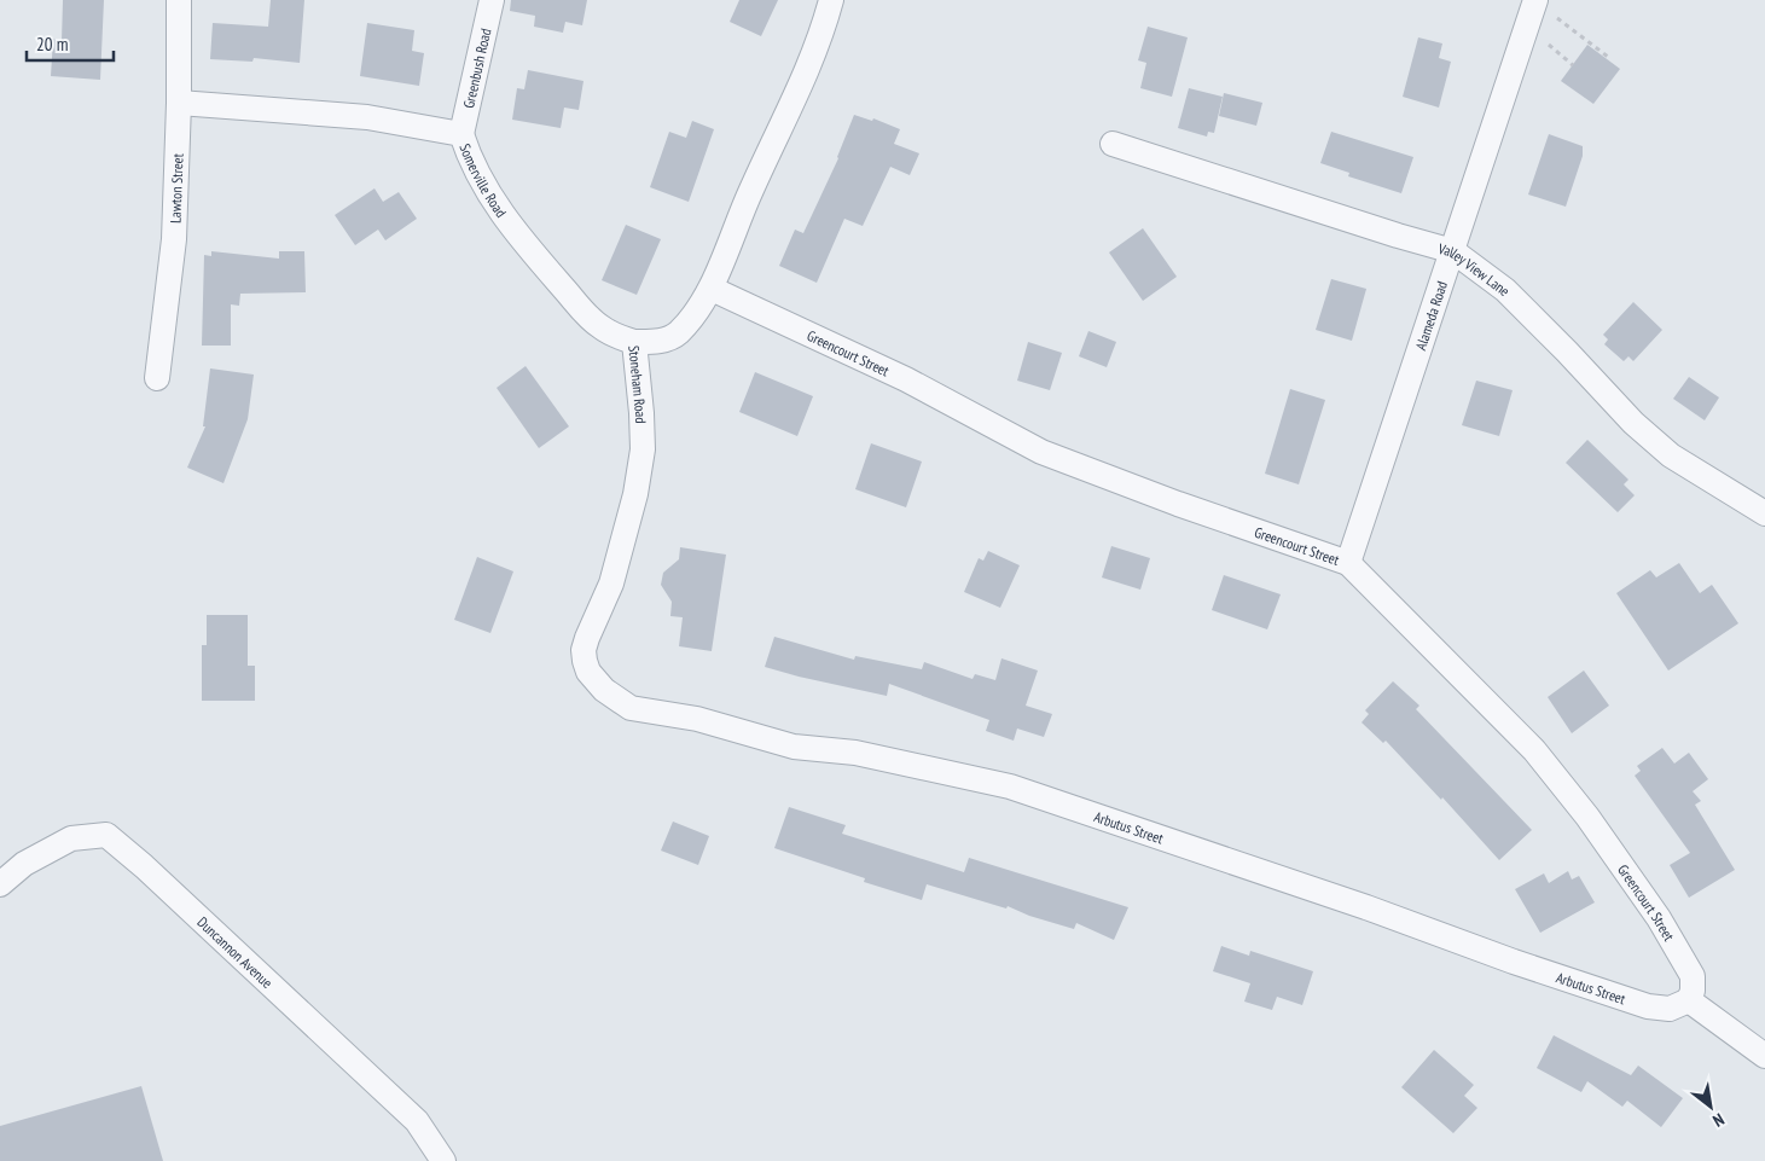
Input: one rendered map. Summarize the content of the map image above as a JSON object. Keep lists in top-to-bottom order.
{
  "streets": {
    "street": [
      "Greenbush Road",
      "Somerville Road",
      "Lawton Street",
      "Valley View Lane",
      "Alameda Road",
      "Greencourt Street",
      "Stoneham Road",
      "Arbutus Street",
      "Duncannon Avenue"
    ]
  },
  "crossings": [
    ["Greenbush Road", "Somerville Road"],
    ["Somerville Road", "Lawton Street"],
    ["Somerville Road", "Stoneham Road"],
    ["Valley View Lane", "Alameda Road"],
    ["Alameda Road", "Greencourt Street"],
    ["Greencourt Street", "Stoneham Road"],
    ["Greencourt Street", "Arbutus Street"],
    ["Stoneham Road", "Arbutus Street"]
  ],
  "scale_bar": "20 m",
  "north": "bottom right"
}
